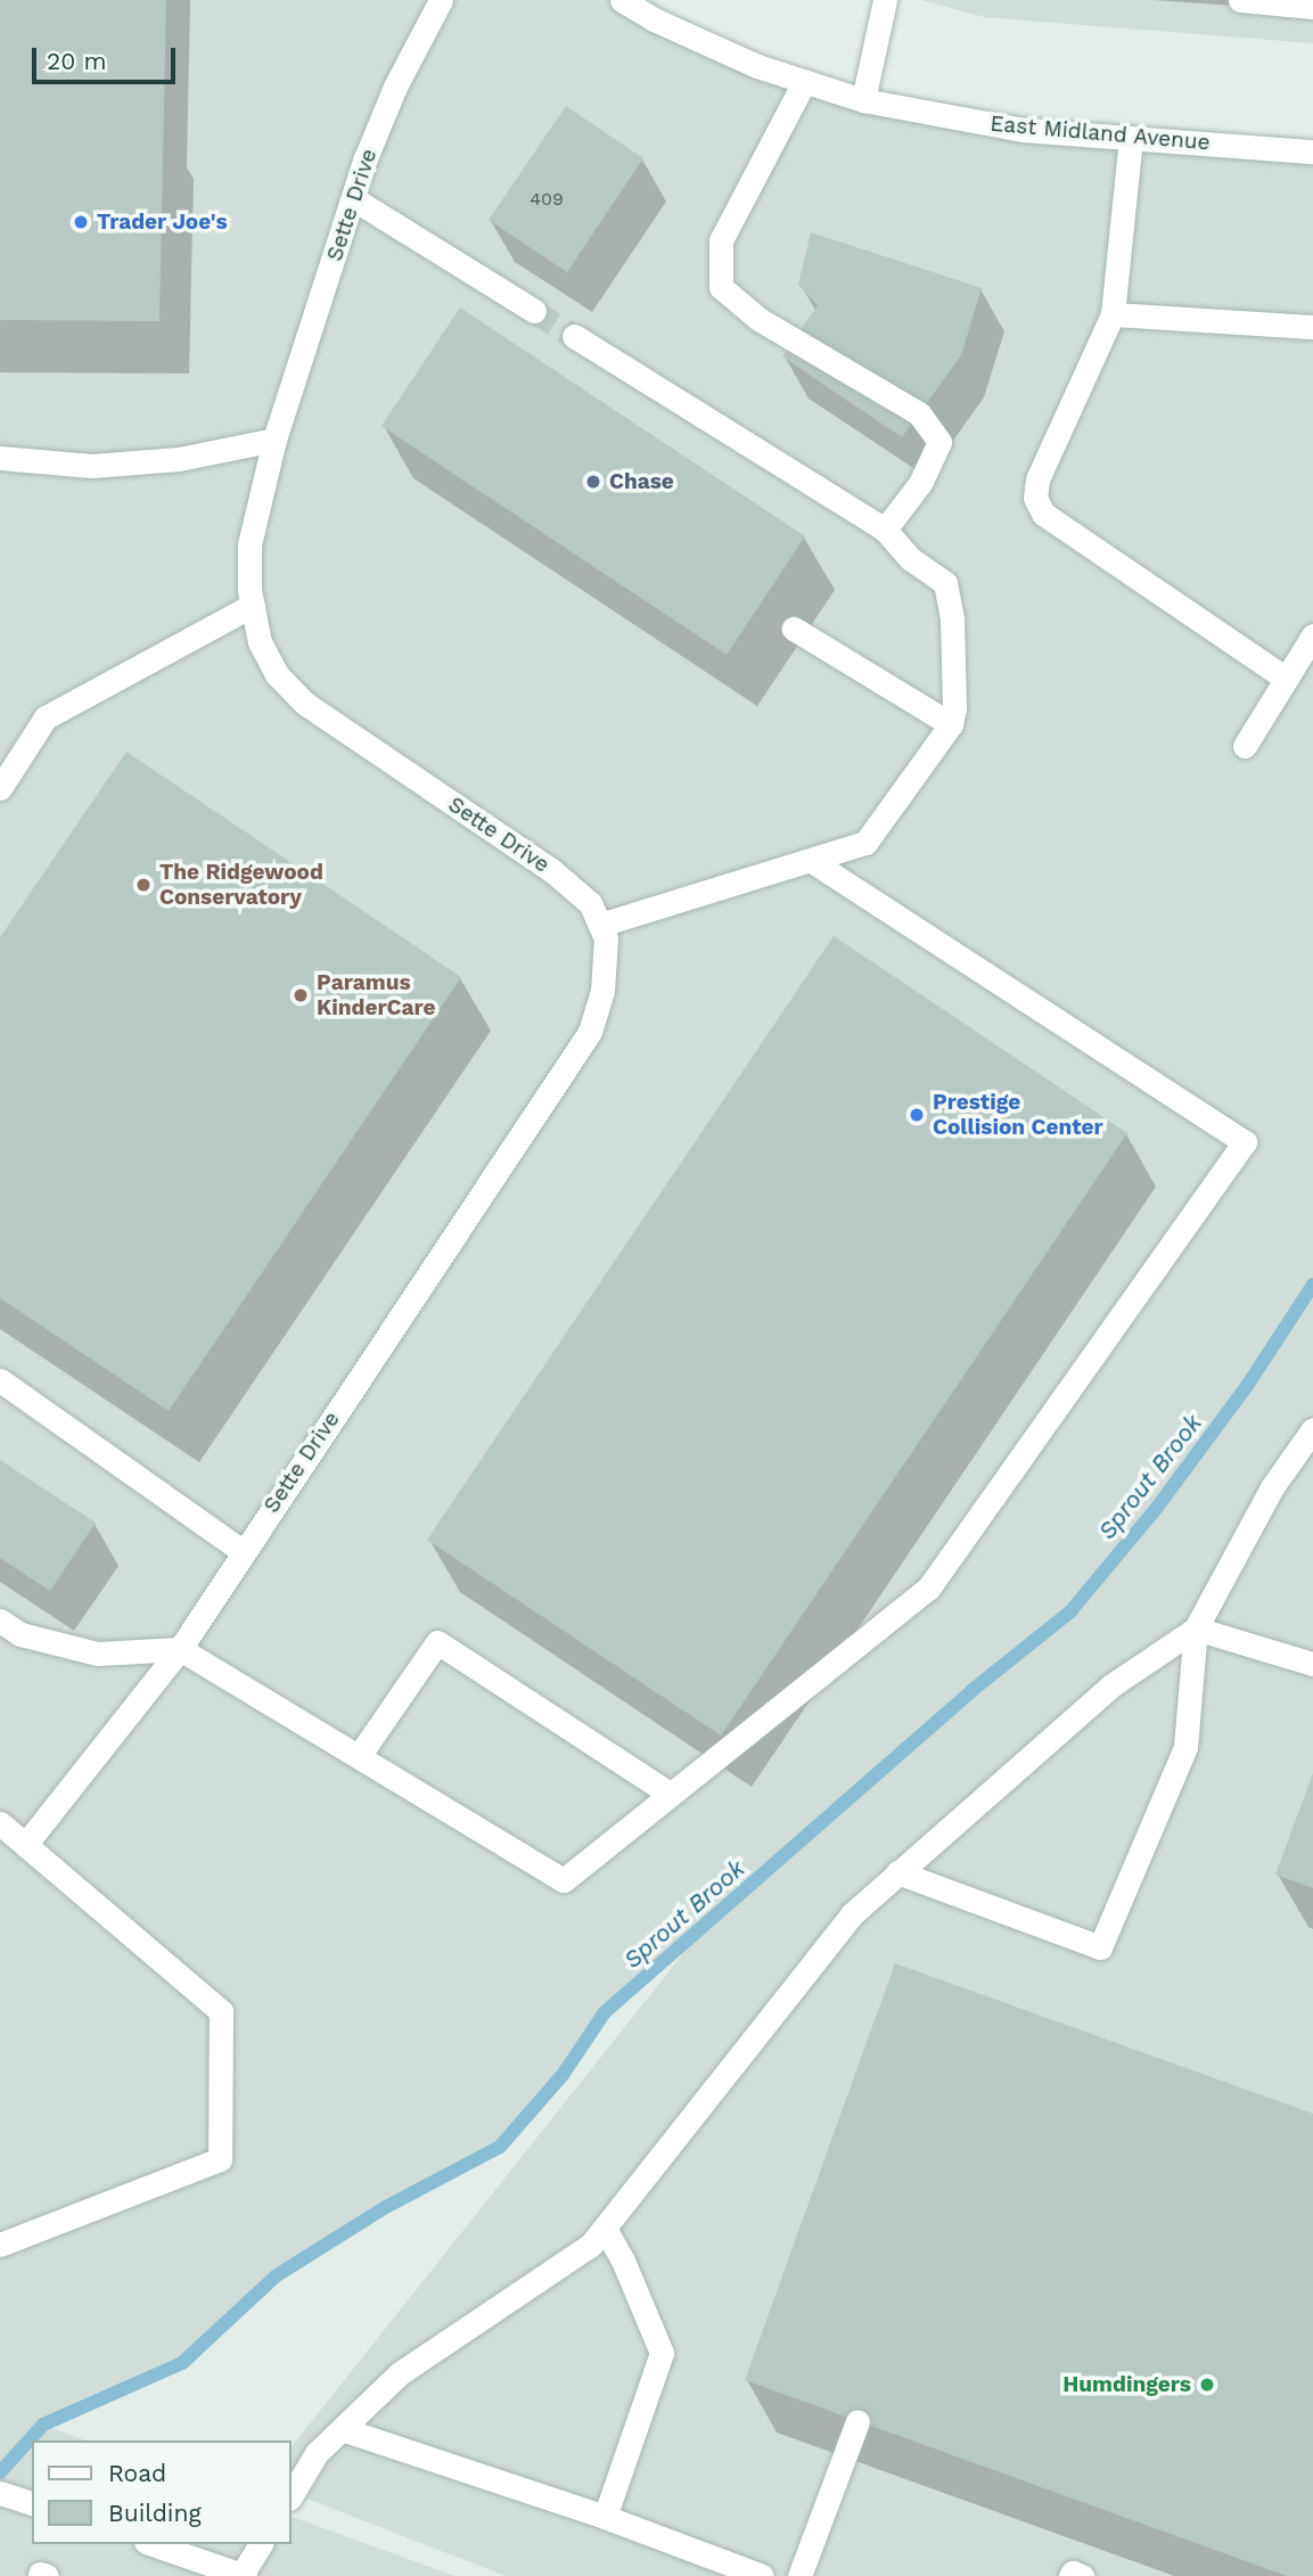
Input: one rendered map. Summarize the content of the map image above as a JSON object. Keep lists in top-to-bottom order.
{
  "streets": {
    "street": ["East Midland Avenue", "Sette Drive"]
  },
  "water": ["Sprout Brook"],
  "places": [
    "Trader Joe's",
    "Chase",
    "The Ridgewood Conservatory",
    "Paramus KinderCare",
    "Prestige Collision Center",
    "Humdingers"
  ],
  "house_numbers": ["409"],
  "legend": ["Road", "Building"],
  "scale_bar": "20 m"
}
